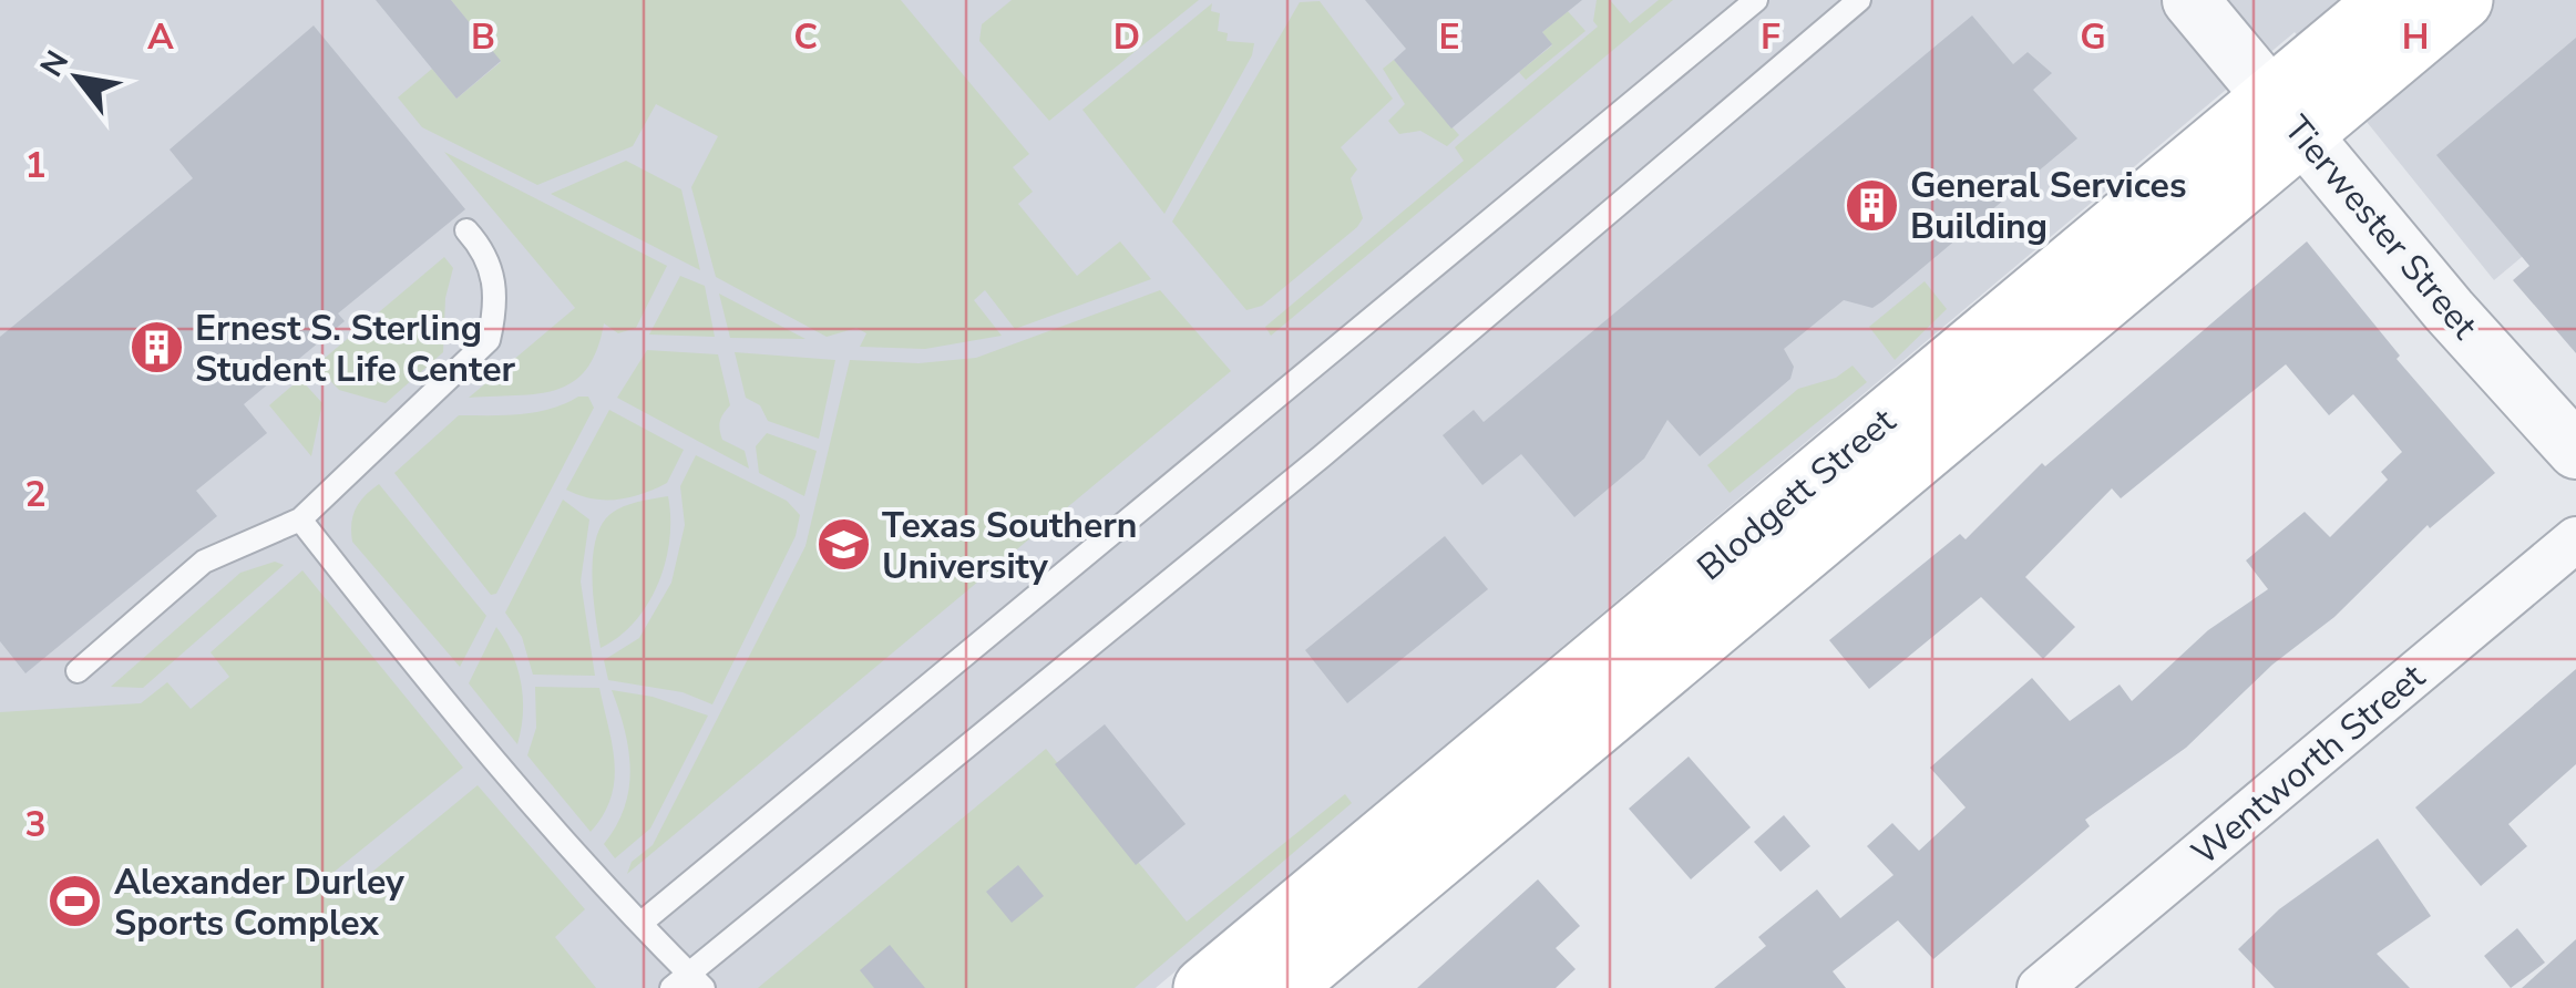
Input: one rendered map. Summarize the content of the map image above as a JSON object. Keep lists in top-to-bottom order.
{
  "streets": {
    "main road": ["Blodgett Street"],
    "street": ["Tierwester Street", "Wentworth Street"]
  },
  "crossings": [
    ["Tierwester Street", "Blodgett Street"]
  ],
  "places": {
    "building": ["General Services Building", "Ernest S. Sterling Student Life Center"],
    "school or university": ["Texas Southern University"],
    "sports": ["Alexander Durley Sports Complex"]
  },
  "north": "top left",
  "grid": {
    "columns": [
      "A",
      "B",
      "C",
      "D",
      "E",
      "F",
      "G",
      "H"
    ],
    "rows": ["1", "2", "3"]
  }
}
